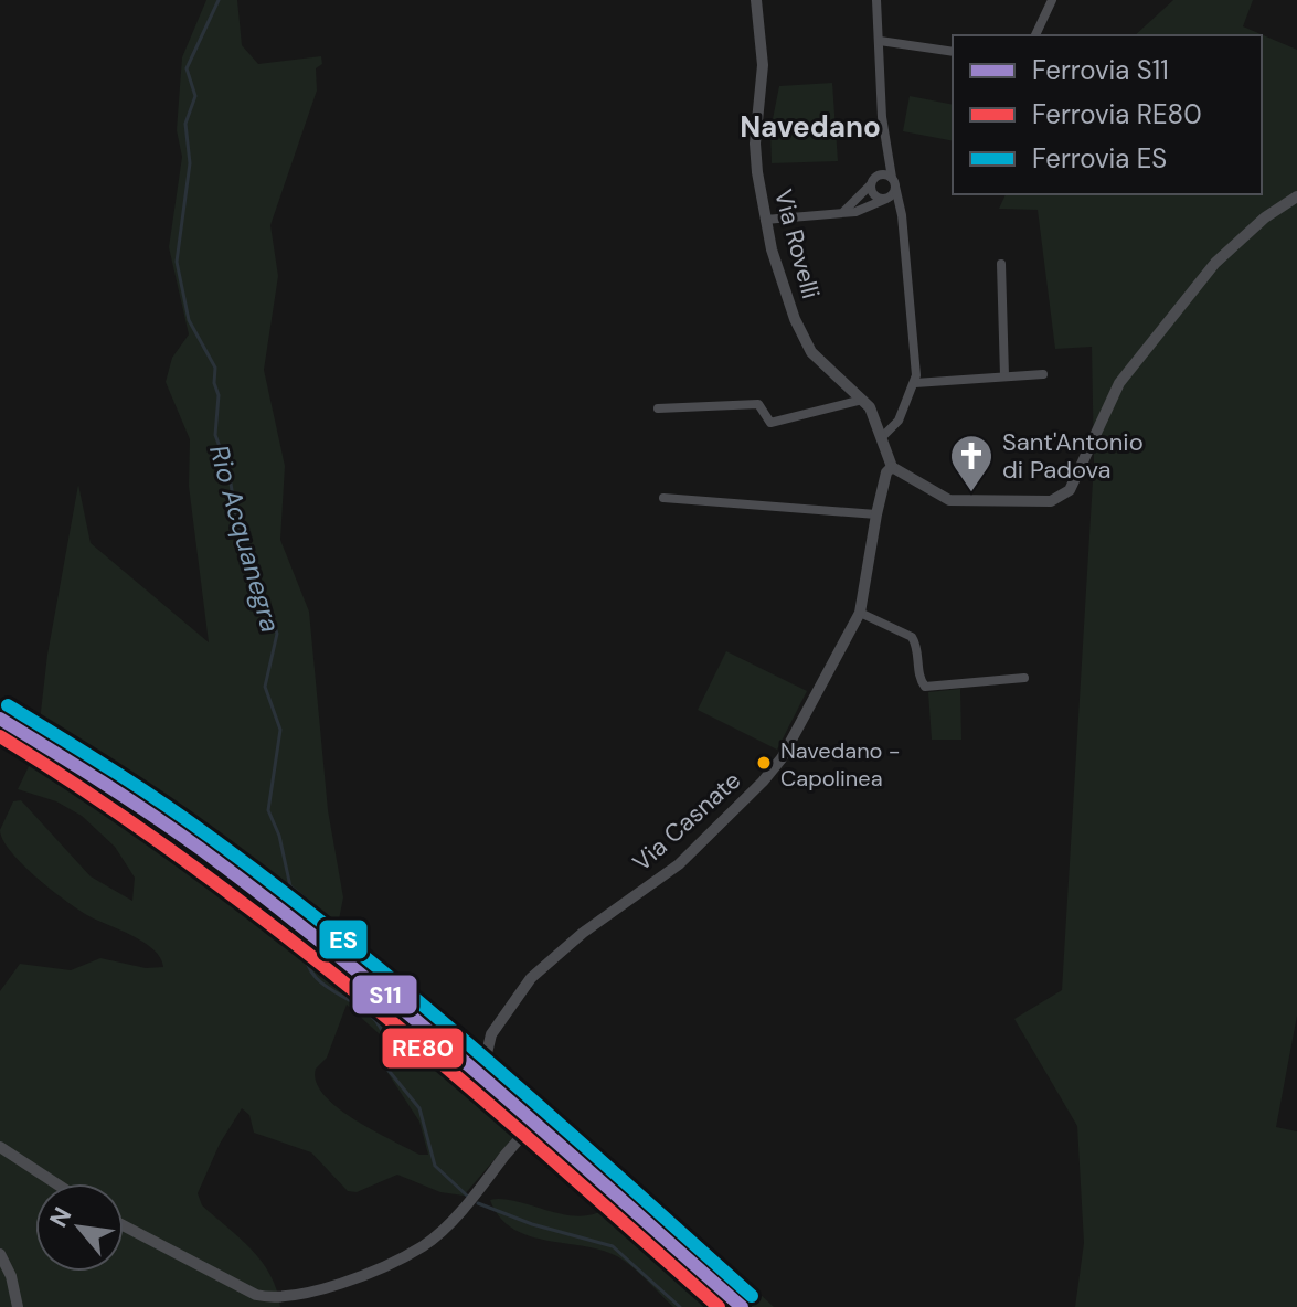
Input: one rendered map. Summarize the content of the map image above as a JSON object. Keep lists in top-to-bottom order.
{
  "streets": {
    "street": ["Via Rovelli", "Via Casnate"]
  },
  "crossings": [
    ["Via Rovelli", "Via Casnate"]
  ],
  "districts": ["Navedano"],
  "water": ["Rio Acquanegra"],
  "places": {
    "church": ["Sant'Antonio di Padova"],
    "other": ["Navedano - Capolinea"]
  },
  "lines": ["rail line ES", "rail line S11", "rail line RE80"],
  "legend": ["Ferrovia S11", "Ferrovia RE80", "Ferrovia ES"],
  "north": "top left"
}
